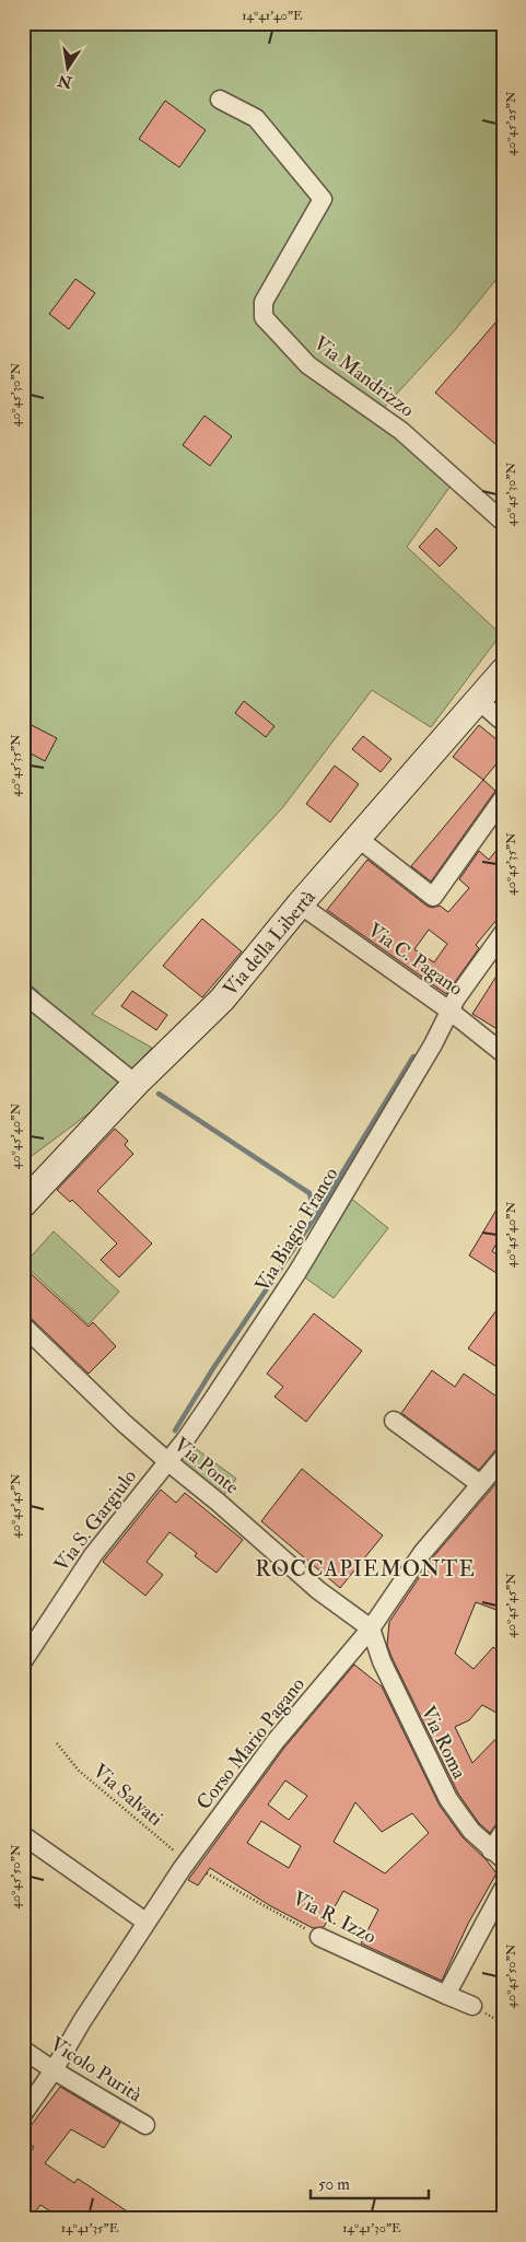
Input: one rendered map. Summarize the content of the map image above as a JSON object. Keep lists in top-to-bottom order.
{
  "streets": {
    "main road": ["Via della Libertà"],
    "street": [
      "Via Mandrizzo",
      "Via C. Pagano",
      "Via Biagio Franco",
      "Via Ponte",
      "Via S. Gargiulo",
      "Via Roma",
      "Corso Mario Pagano",
      "Via R. Izzo",
      "Vicolo Purità"
    ],
    "path": ["Via Salvati"]
  },
  "crossings": [
    ["Via della Libertà", "Via C. Pagano"],
    ["Via C. Pagano", "Via Biagio Franco"],
    ["Via Biagio Franco", "Via Ponte"],
    ["Via Biagio Franco", "Via S. Gargiulo"],
    ["Via Ponte", "Via S. Gargiulo"],
    ["Via Ponte", "Via Roma"],
    ["Via Ponte", "Corso Mario Pagano"],
    ["Via Roma", "Corso Mario Pagano"],
    ["Corso Mario Pagano", "Via Salvati"],
    ["Corso Mario Pagano", "Vicolo Purità"]
  ],
  "districts": ["ROCCAPIEMONTE"],
  "scale_bar": "50 m",
  "north": "bottom",
  "coordinates": [
    "14°41'40\"E",
    "40°45'25\"N",
    "40°45'30\"N",
    "40°45'35\"N",
    "40°45'40\"N",
    "40°45'45\"N",
    "40°45'50\"N",
    "14°41'35\"E",
    "14°41'30\"E"
  ]
}
